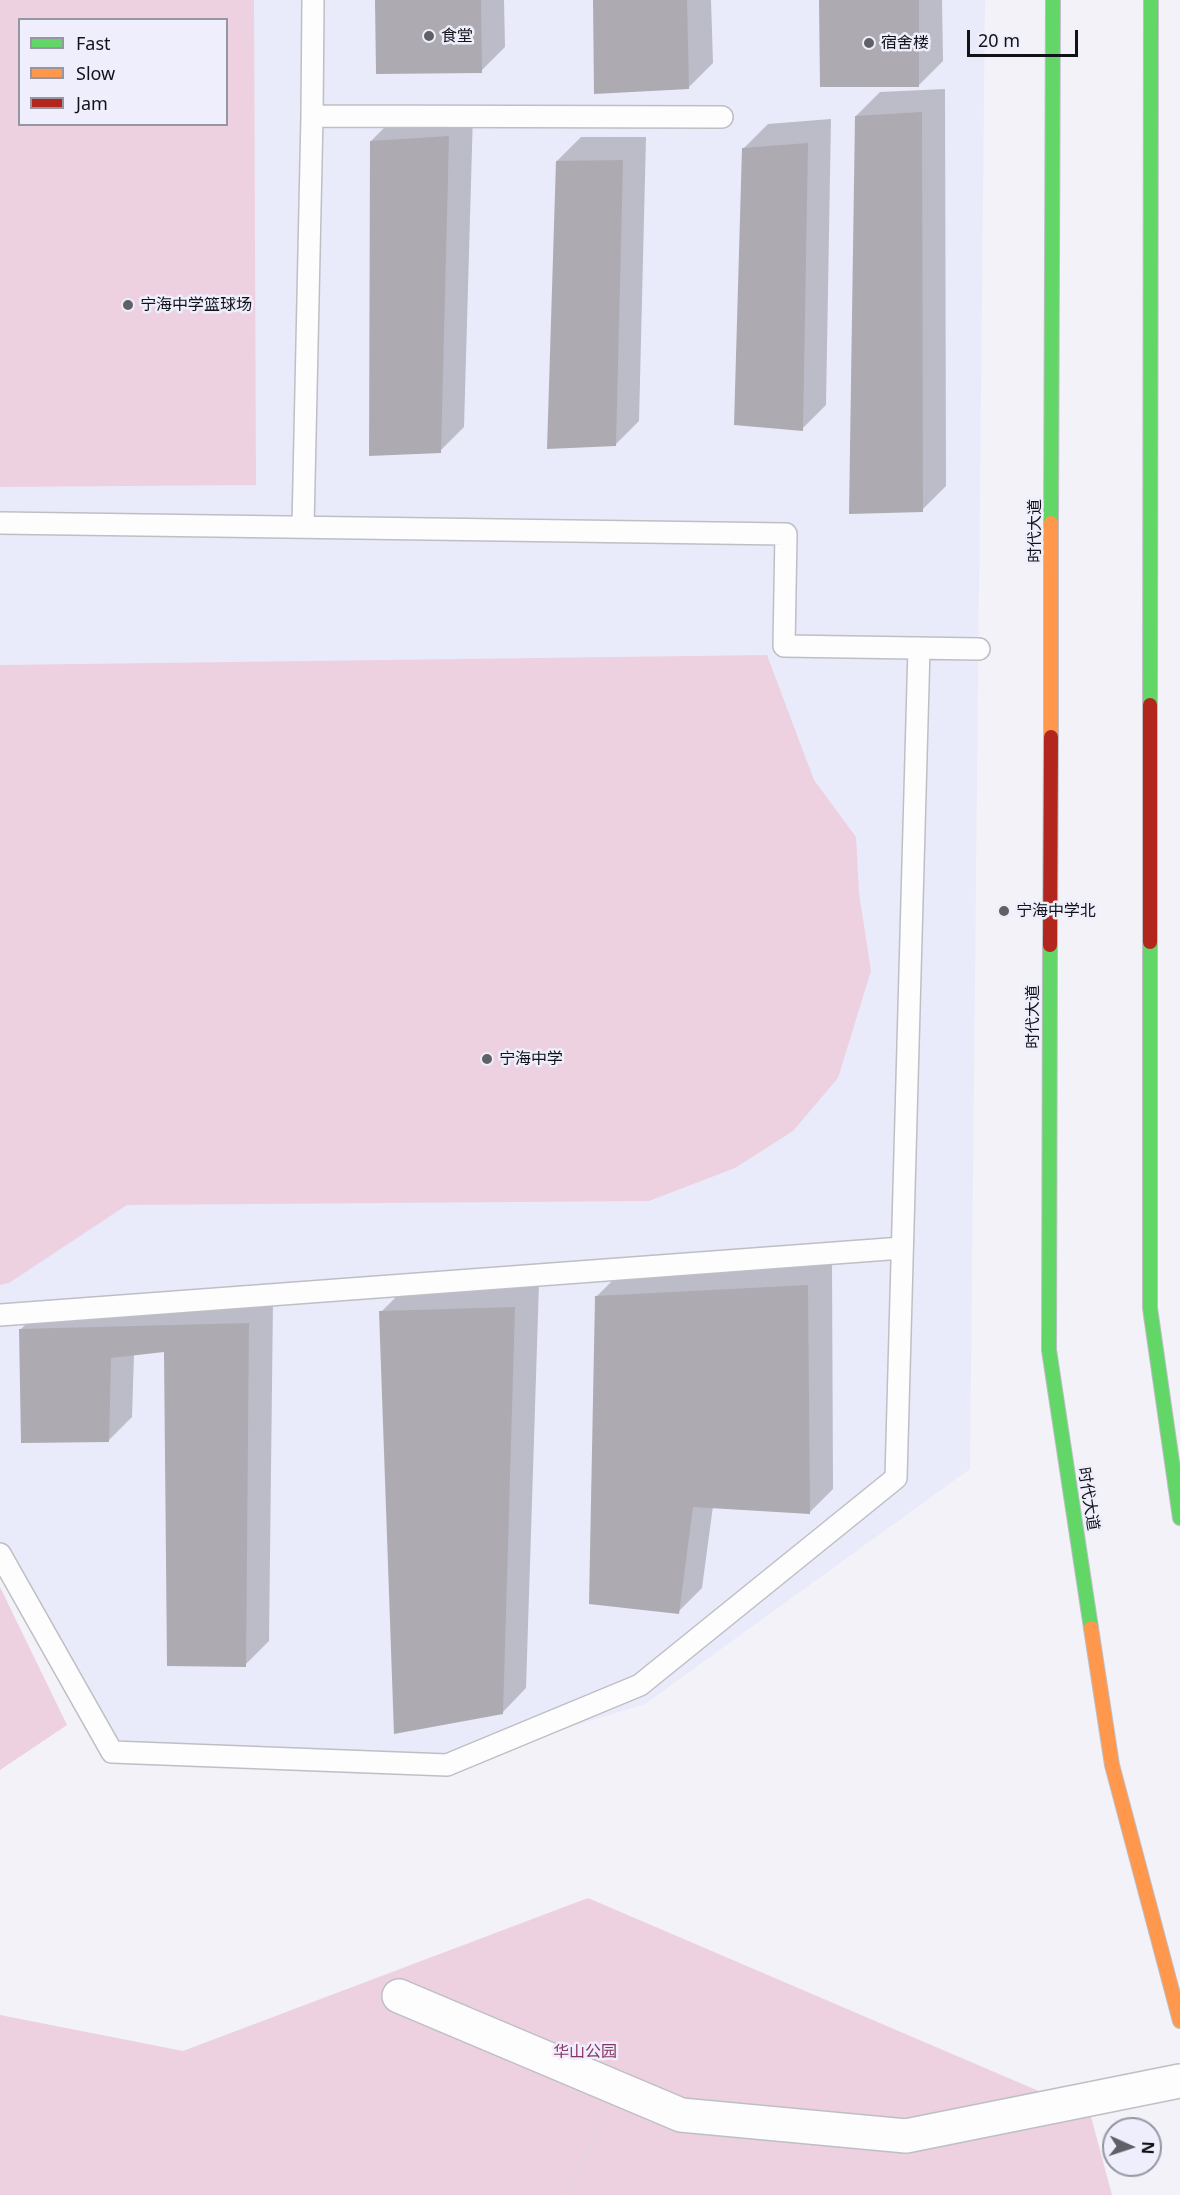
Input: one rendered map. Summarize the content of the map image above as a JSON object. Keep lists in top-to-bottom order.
{
  "streets": {
    "main road": ["时代大道"]
  },
  "parks": ["华山公园"],
  "places": [
    "食堂",
    "宿舍楼",
    "宁海中学篮球场",
    "宁海中学北",
    "宁海中学"
  ],
  "legend": ["Fast", "Slow", "Jam"],
  "scale_bar": "20 m",
  "north": "right"
}
